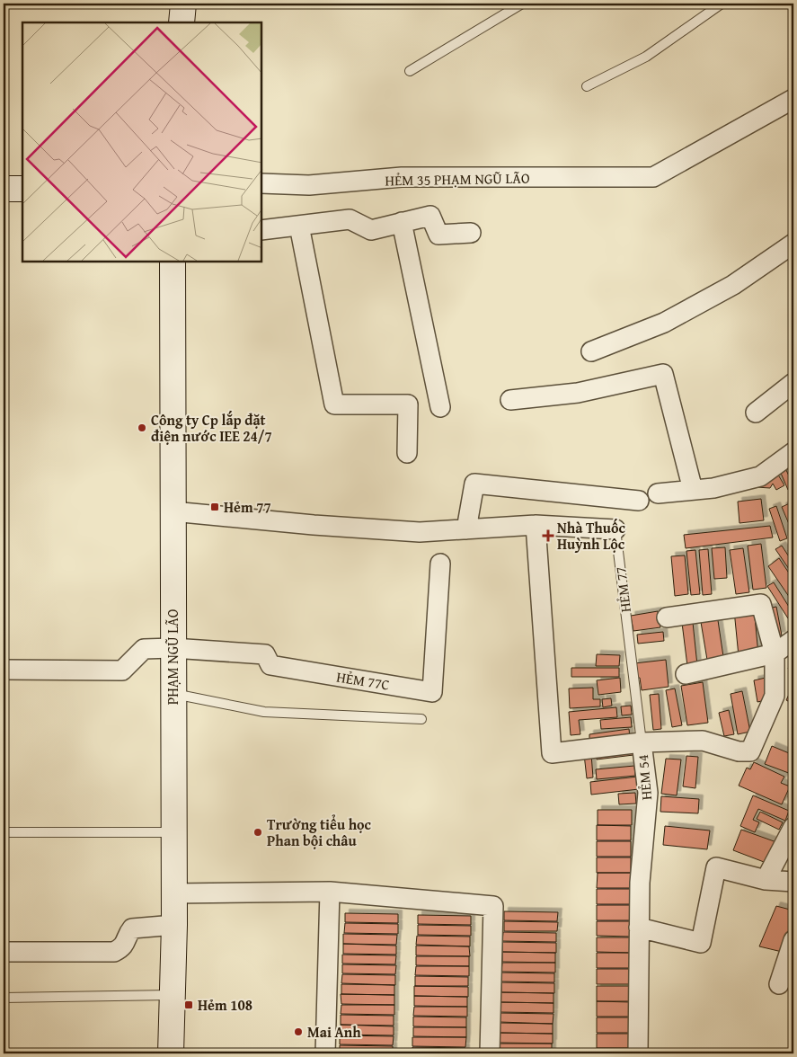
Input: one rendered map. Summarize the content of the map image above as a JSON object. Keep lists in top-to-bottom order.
{
  "streets": {
    "street": [
      "HẺM 35 PHẠM NGŨ LÃO",
      "HẺM 77",
      "PHẠM NGŨ LÃO",
      "HẺM 77C",
      "HẺM 54"
    ]
  },
  "crossings": [
    ["HẺM 77", "PHẠM NGŨ LÃO"],
    ["HẺM 77", "HẺM 54"],
    ["PHẠM NGŨ LÃO", "HẺM 77C"]
  ],
  "places": {
    "other": ["Công ty Cp lắp đặt điện nước IEE 24/7", "Trường tiểu học Phan bội châu", "Mai Anh"],
    "transit": ["Hẻm 77", "Hẻm 108"],
    "health": ["Nhà Thuốc Huỳnh Lộc"]
  }
}
